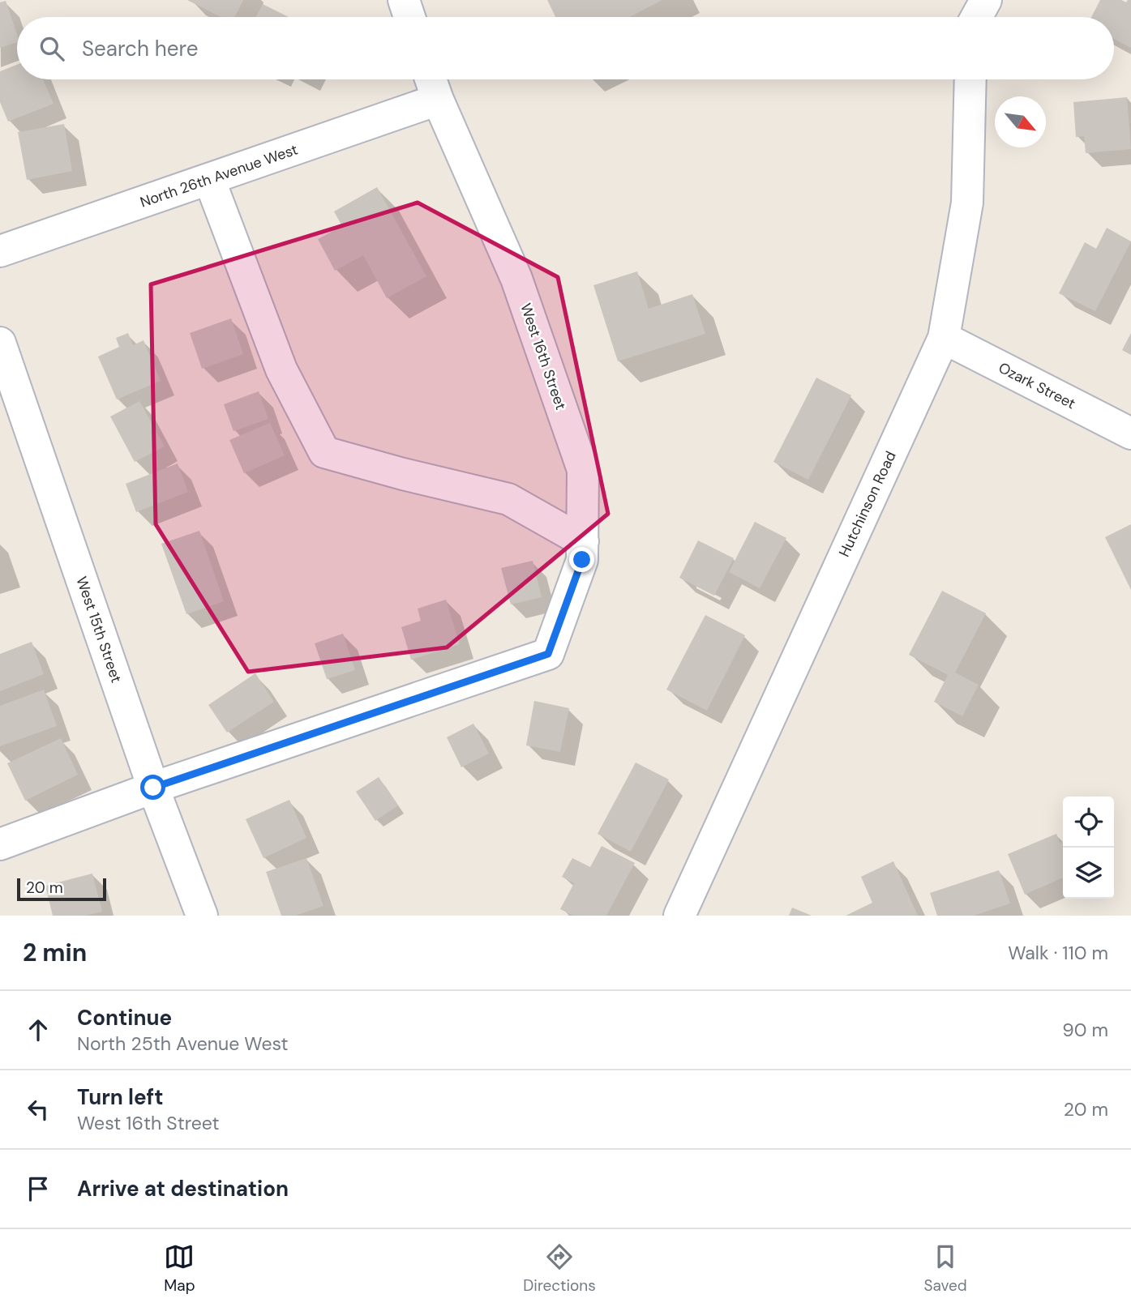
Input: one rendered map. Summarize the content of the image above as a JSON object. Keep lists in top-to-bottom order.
{
  "streets": {
    "street": [
      "North 26th Avenue West",
      "West 16th Street",
      "Ozark Street",
      "Hutchinson Road",
      "West 15th Street"
    ]
  },
  "crossings": [
    ["North 26th Avenue West", "West 16th Street"],
    ["West 16th Street", "West 15th Street"],
    ["Ozark Street", "Hutchinson Road"]
  ],
  "scale_bar": "20 m",
  "north": "bottom right",
  "page": {
    "search": "Search here",
    "scale": "20 m",
    "heading": ["2 min", "Walk · 110 m"],
    "list": [
      ["Continue", "North 25th Avenue West", "90 m"],
      ["Turn left", "West 16th Street", "20 m"],
      "Arrive at destination"
    ],
    "nav": ["Map", "Directions", "Saved"]
  }
}
